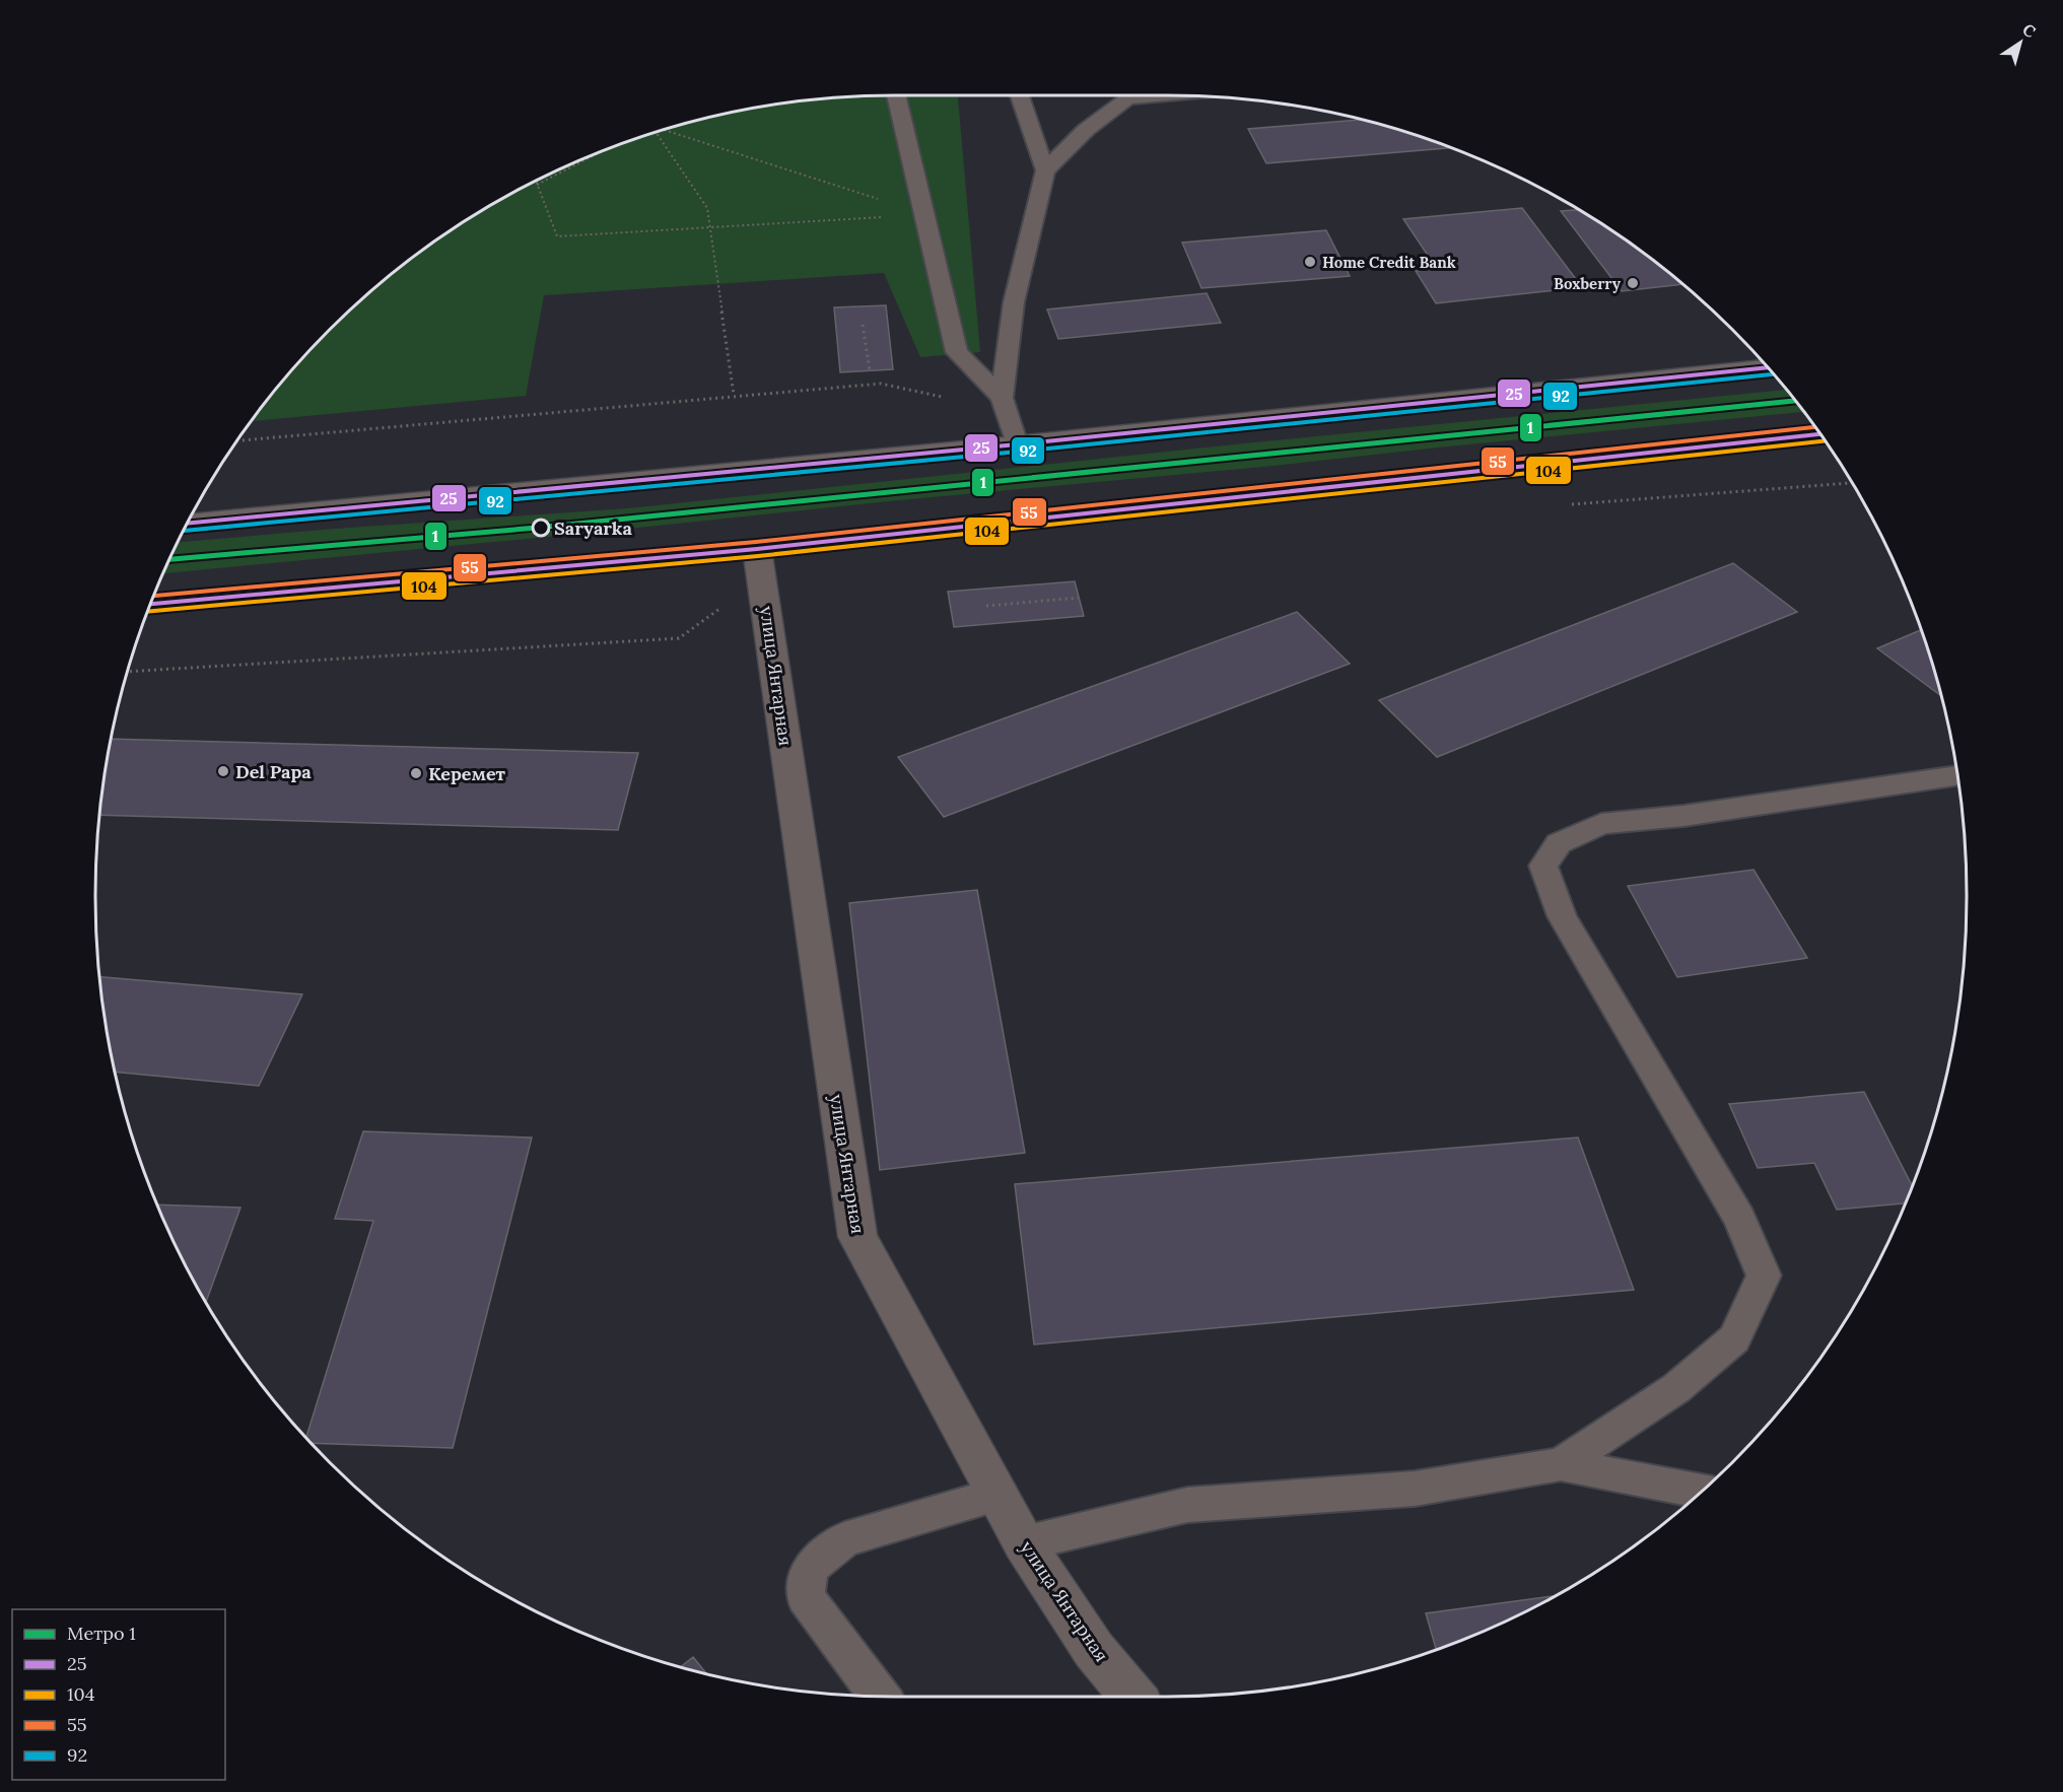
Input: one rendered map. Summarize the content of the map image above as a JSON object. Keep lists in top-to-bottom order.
{
  "streets": {
    "street": ["улица Янтарная"]
  },
  "places": [
    "Home Credit Bank",
    "Boxberry",
    "Saryarka",
    "Del Papa",
    "Керемет"
  ],
  "lines": [
    "transit line 25",
    "transit line 92",
    "metro line 1",
    "transit line 55",
    "transit line 104"
  ],
  "legend": [
    "Метро 1",
    "25",
    "104",
    "55",
    "92"
  ],
  "north": "top right"
}
